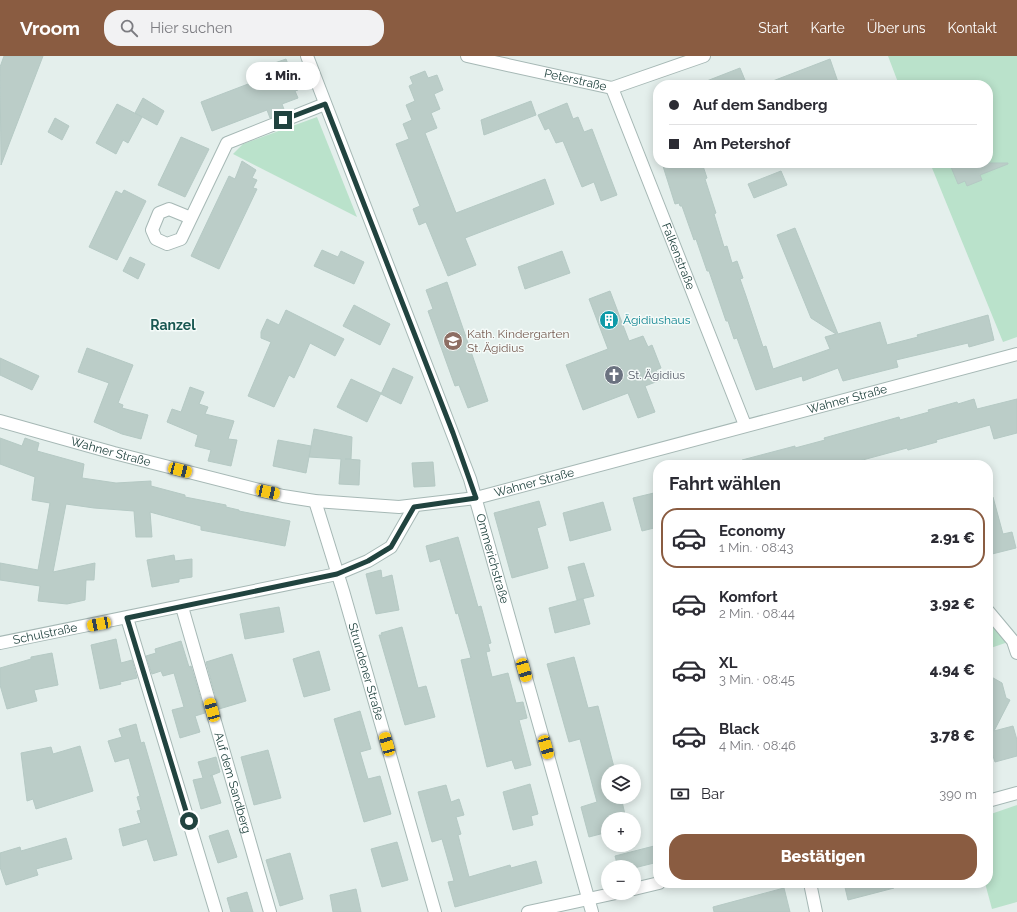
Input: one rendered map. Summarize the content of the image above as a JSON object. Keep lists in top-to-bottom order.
{
  "streets": {
    "street": [
      "Peterstraße",
      "Falkenstraße",
      "Wahner Straße",
      "Ommerichstraße",
      "Schulstraße",
      "Strundener Straße",
      "Auf dem Sandberg"
    ]
  },
  "crossings": [
    ["Peterstraße", "Falkenstraße"],
    ["Falkenstraße", "Wahner Straße"],
    ["Wahner Straße", "Ommerichstraße"],
    ["Wahner Straße", "Schulstraße"],
    ["Wahner Straße", "Strundener Straße"],
    ["Schulstraße", "Strundener Straße"],
    ["Schulstraße", "Auf dem Sandberg"]
  ],
  "districts": ["Ranzel"],
  "places": {
    "building": ["Ägidiushaus"],
    "school or university": ["Kath. Kindergarten St. Ägidius"],
    "church": ["St. Ägidius"]
  },
  "page": {
    "header": "Vroom",
    "search": "Hier suchen",
    "nav": [
      "Start",
      "Karte",
      "Über uns",
      "Kontakt"
    ],
    "bubble": "1 Min.",
    "banner": ["Auf dem Sandberg", "Am Petershof"],
    "heading": "Fahrt wählen",
    "list": [
      {
        "name": "Economy",
        "note": "1 Min. · 08:43",
        "value": "2.91 €"
      },
      {
        "name": "Komfort",
        "note": "2 Min. · 08:44",
        "value": "3.92 €"
      },
      {
        "name": "XL",
        "note": "3 Min. · 08:45",
        "value": "4.94 €"
      },
      {
        "name": "Black",
        "note": "4 Min. · 08:46",
        "value": "3.78 €"
      }
    ],
    "map_buttons": ["+", "−"],
    "pay": ["Bar", "390 m"],
    "buttons": "Bestätigen"
  }
}
